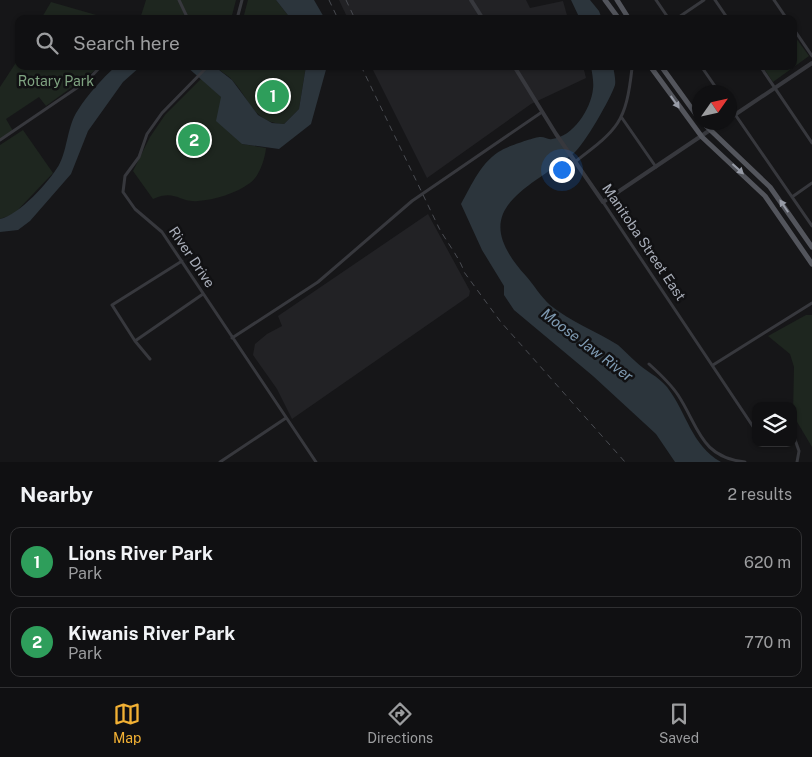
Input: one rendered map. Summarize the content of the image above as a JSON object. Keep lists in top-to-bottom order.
{
  "streets": {
    "street": ["Manitoba Street East", "River Drive"]
  },
  "water": ["Moose Jaw River"],
  "parks": ["Rotary Park"],
  "north": "top right",
  "page": {
    "search": "Search here",
    "pins": ["1", "2"],
    "heading": ["Nearby", "2 results"],
    "list": [
      {
        "mark": "1",
        "name": "Lions River Park",
        "note": "Park",
        "value": "620 m"
      },
      {
        "mark": "2",
        "name": "Kiwanis River Park",
        "note": "Park",
        "value": "770 m"
      }
    ],
    "nav": ["Map", "Directions", "Saved"]
  }
}
